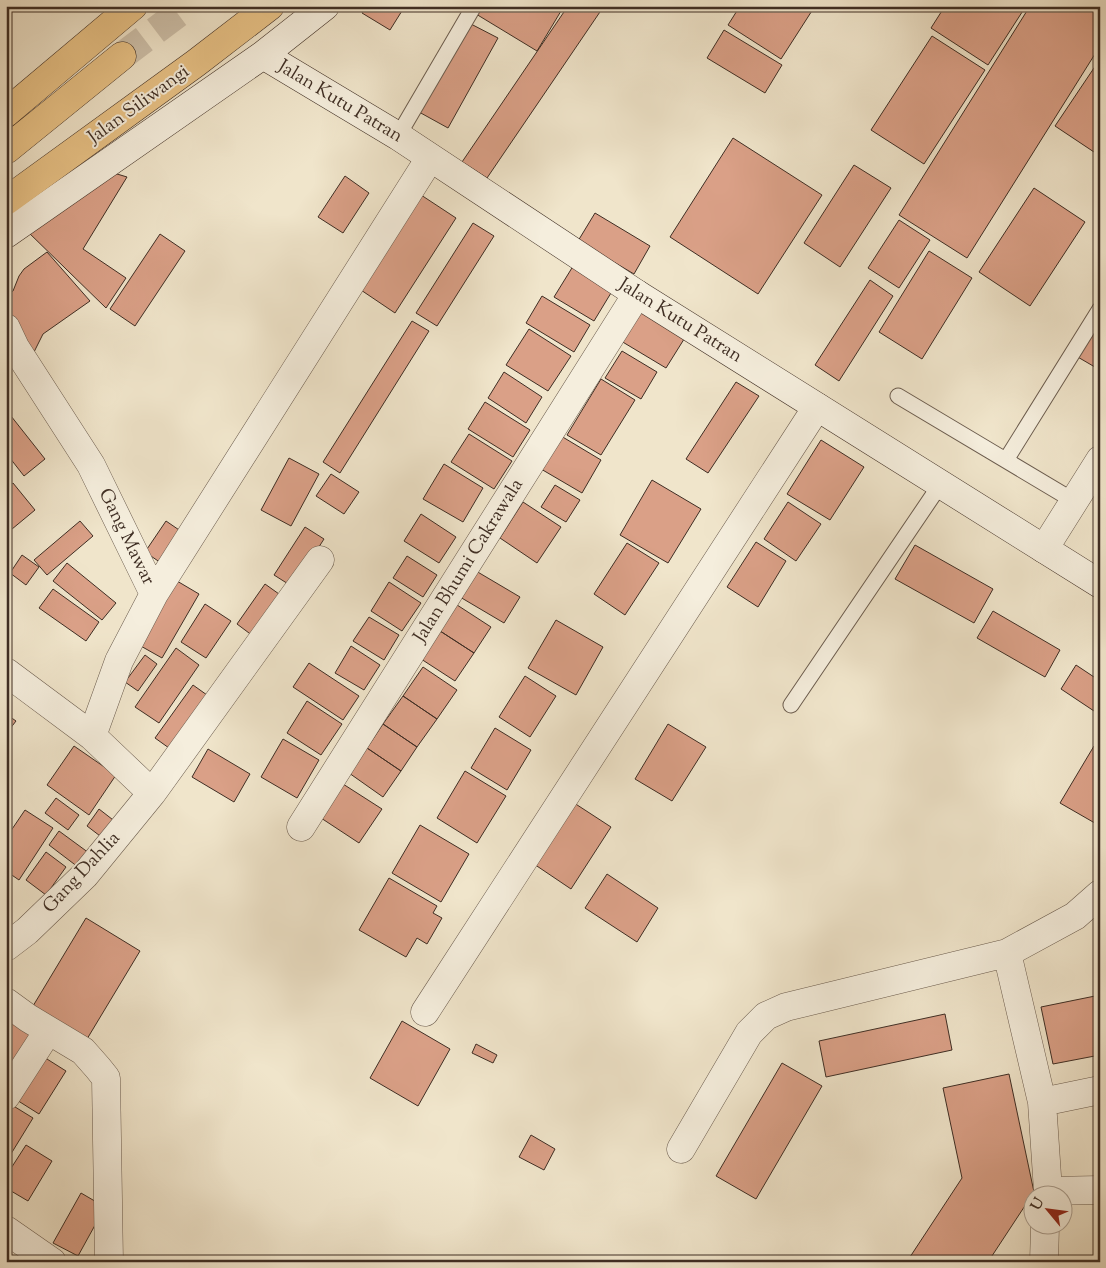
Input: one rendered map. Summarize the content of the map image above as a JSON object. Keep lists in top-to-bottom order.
{
  "streets": {
    "highway": ["Jalan Siliwangi"],
    "street": [
      "Jalan Kutu Patran",
      "Gang Mawar",
      "Jalan Bhumi Cakrawala",
      "Gang Dahlia"
    ]
  },
  "crossings": [
    ["Jalan Kutu Patran", "Jalan Bhumi Cakrawala"]
  ],
  "north": "top left"
}
